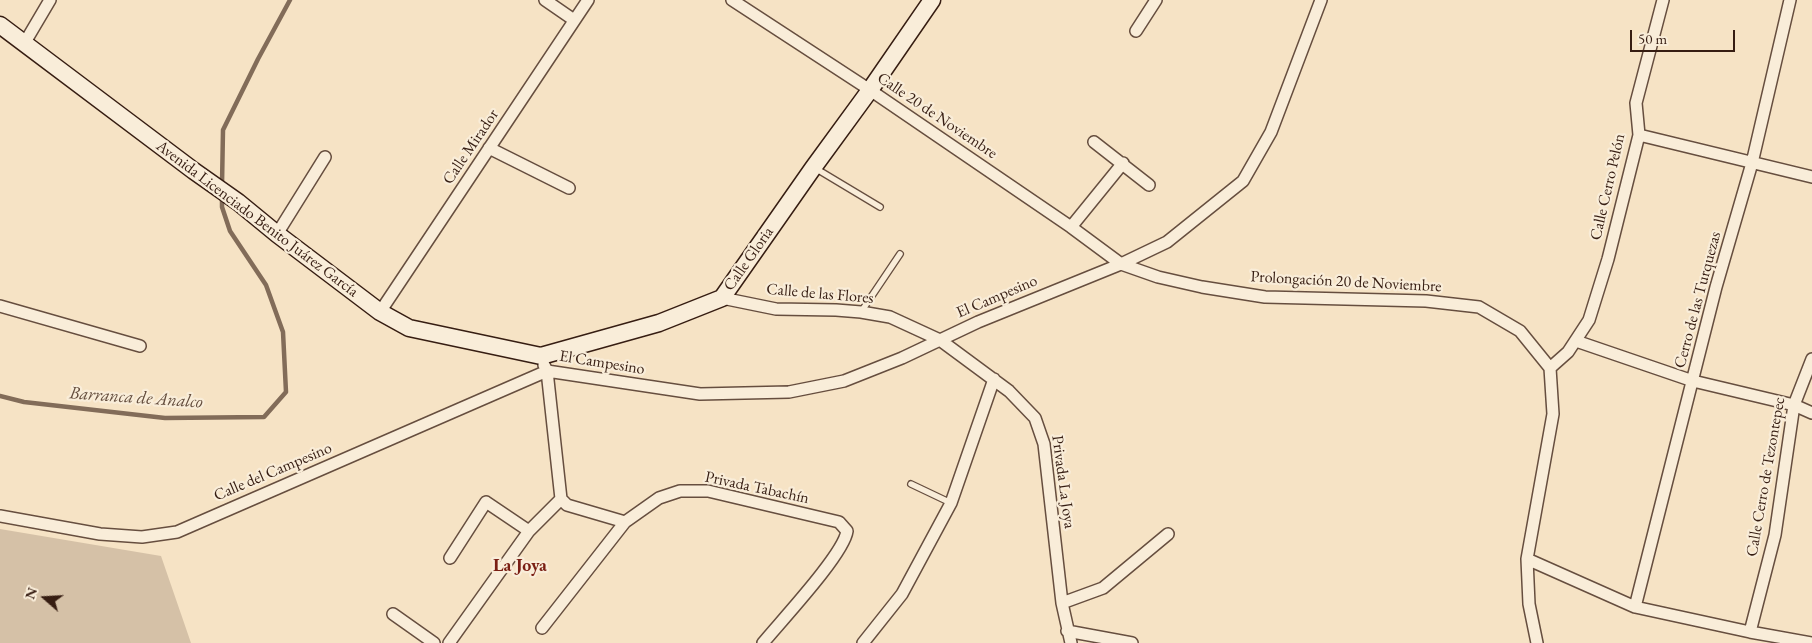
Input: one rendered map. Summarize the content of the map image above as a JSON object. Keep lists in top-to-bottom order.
{
  "streets": {
    "main road": ["Avenida Licenciado Benito Juárez García", "Calle Gloria"],
    "street": [
      "Calle 20 de Noviembre",
      "Calle Mirador",
      "Calle Cerro Pelón",
      "Prolongación 20 de Noviembre",
      "Calle de las Flores",
      "El Campesino",
      "Cerro de las Turquezas",
      "Calle del Campesino",
      "Calle Cerro de Tezontepec",
      "Privada La Joya",
      "Privada Tabachín"
    ]
  },
  "crossings": [
    ["Calle 20 de Noviembre", "Calle Gloria"],
    ["Calle 20 de Noviembre", "Prolongación 20 de Noviembre"],
    ["Calle 20 de Noviembre", "El Campesino"],
    ["Calle Mirador", "Avenida Licenciado Benito Juárez García"],
    ["Calle Cerro Pelón", "Prolongación 20 de Noviembre"],
    ["Avenida Licenciado Benito Juárez García", "Calle Gloria"],
    ["Calle Gloria", "Calle de las Flores"],
    ["Prolongación 20 de Noviembre", "El Campesino"],
    ["Calle de las Flores", "El Campesino"],
    ["Calle de las Flores", "Privada La Joya"],
    ["El Campesino", "Calle del Campesino"],
    ["El Campesino", "Privada La Joya"]
  ],
  "districts": ["La Joya"],
  "water": ["Barranca de Analco"],
  "scale_bar": "50 m",
  "north": "left"
}
